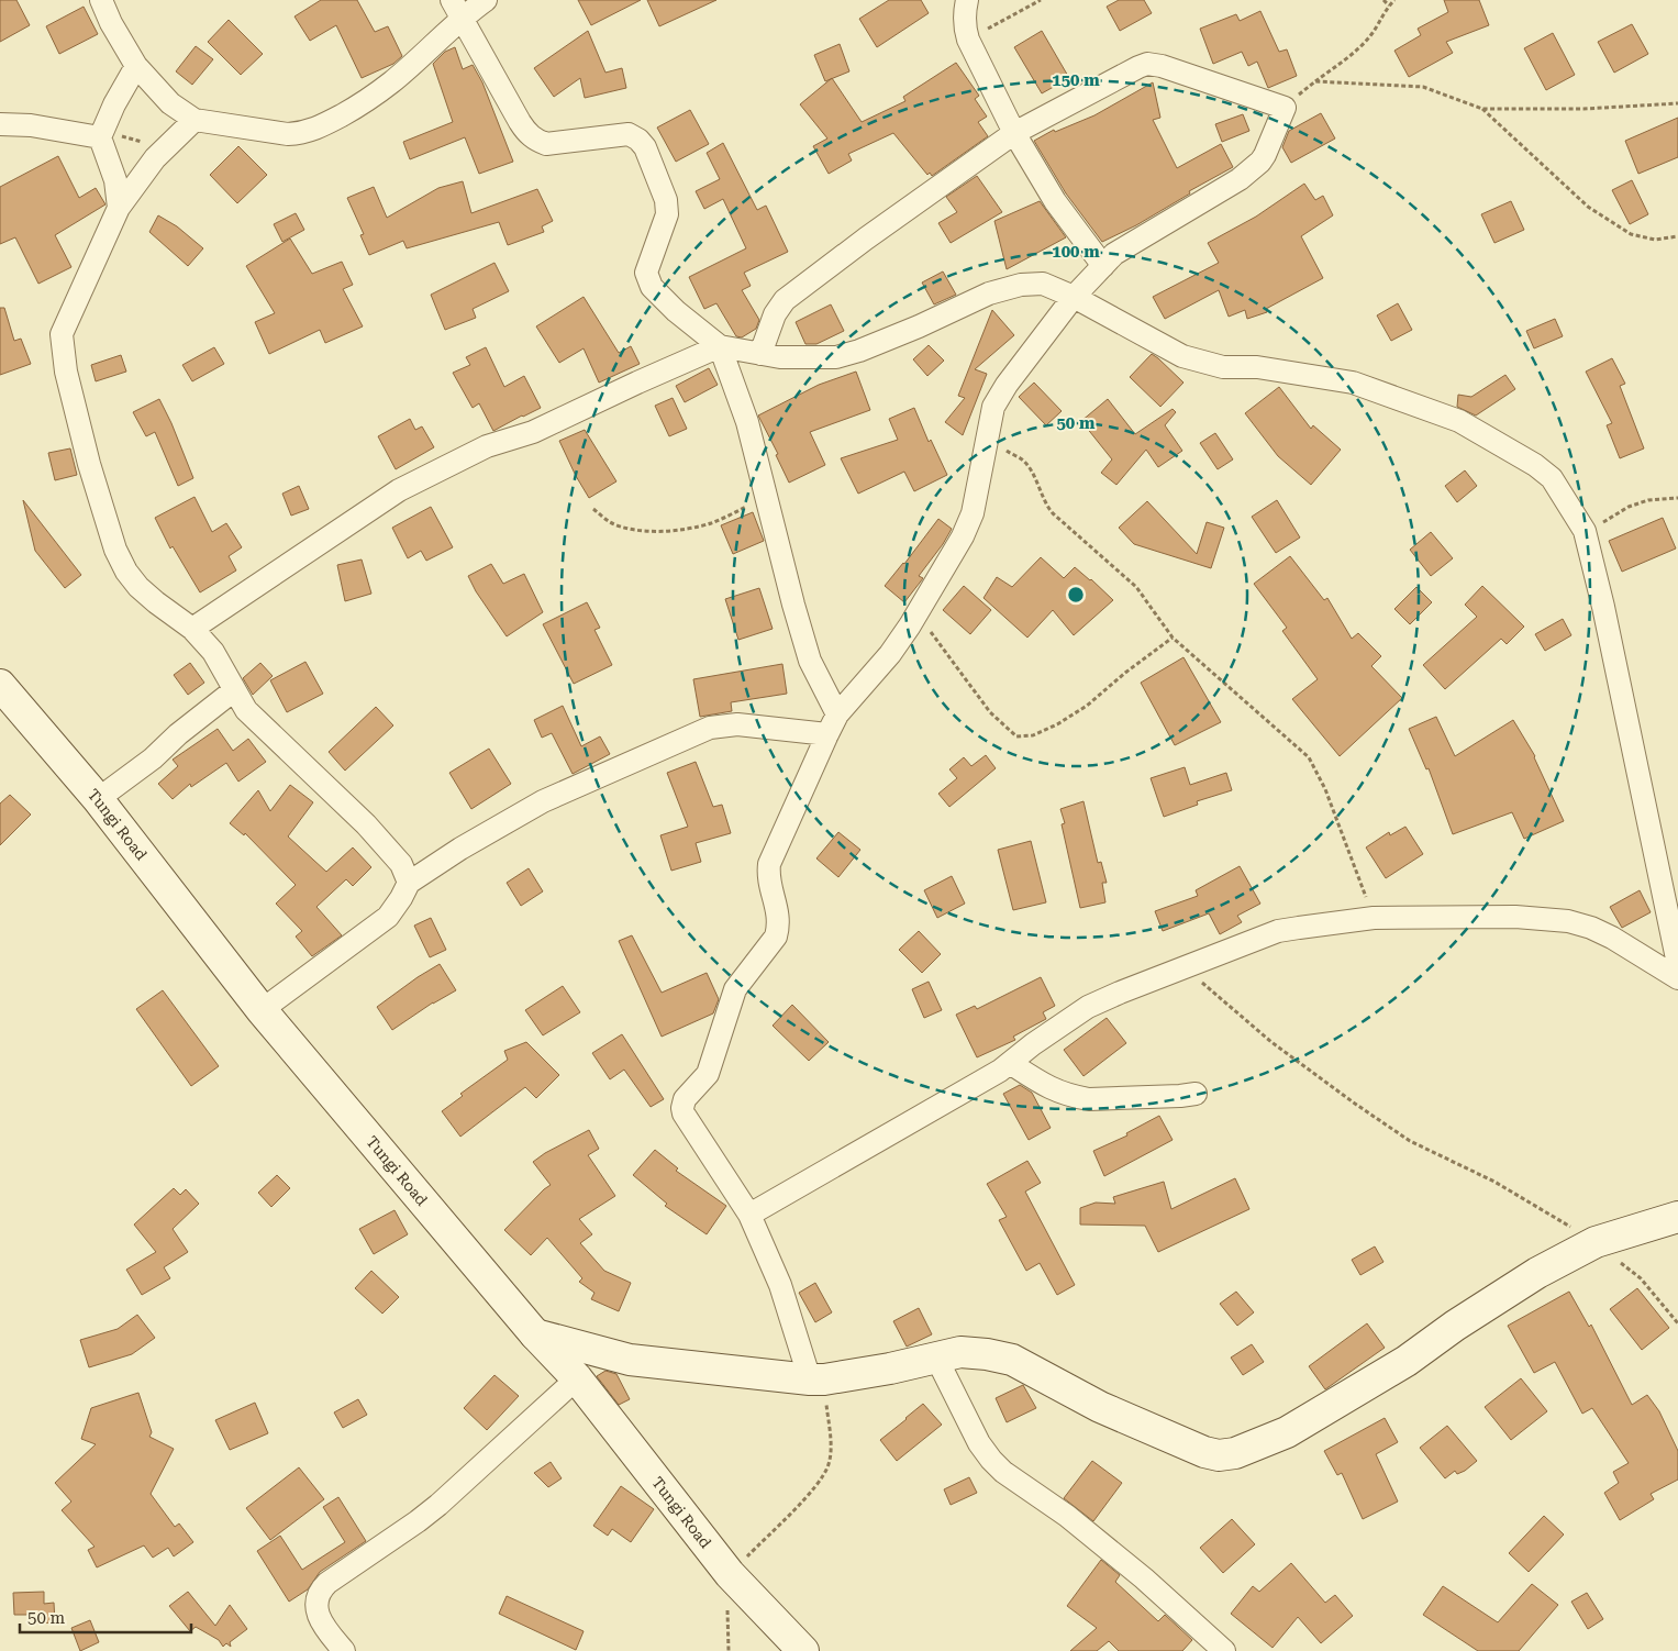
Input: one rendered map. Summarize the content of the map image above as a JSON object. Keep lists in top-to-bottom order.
{
  "streets": {
    "main road": ["Tungi Road"]
  },
  "scale_bar": "50 m",
  "rings": ["150 m", "100 m", "50 m"]
}
